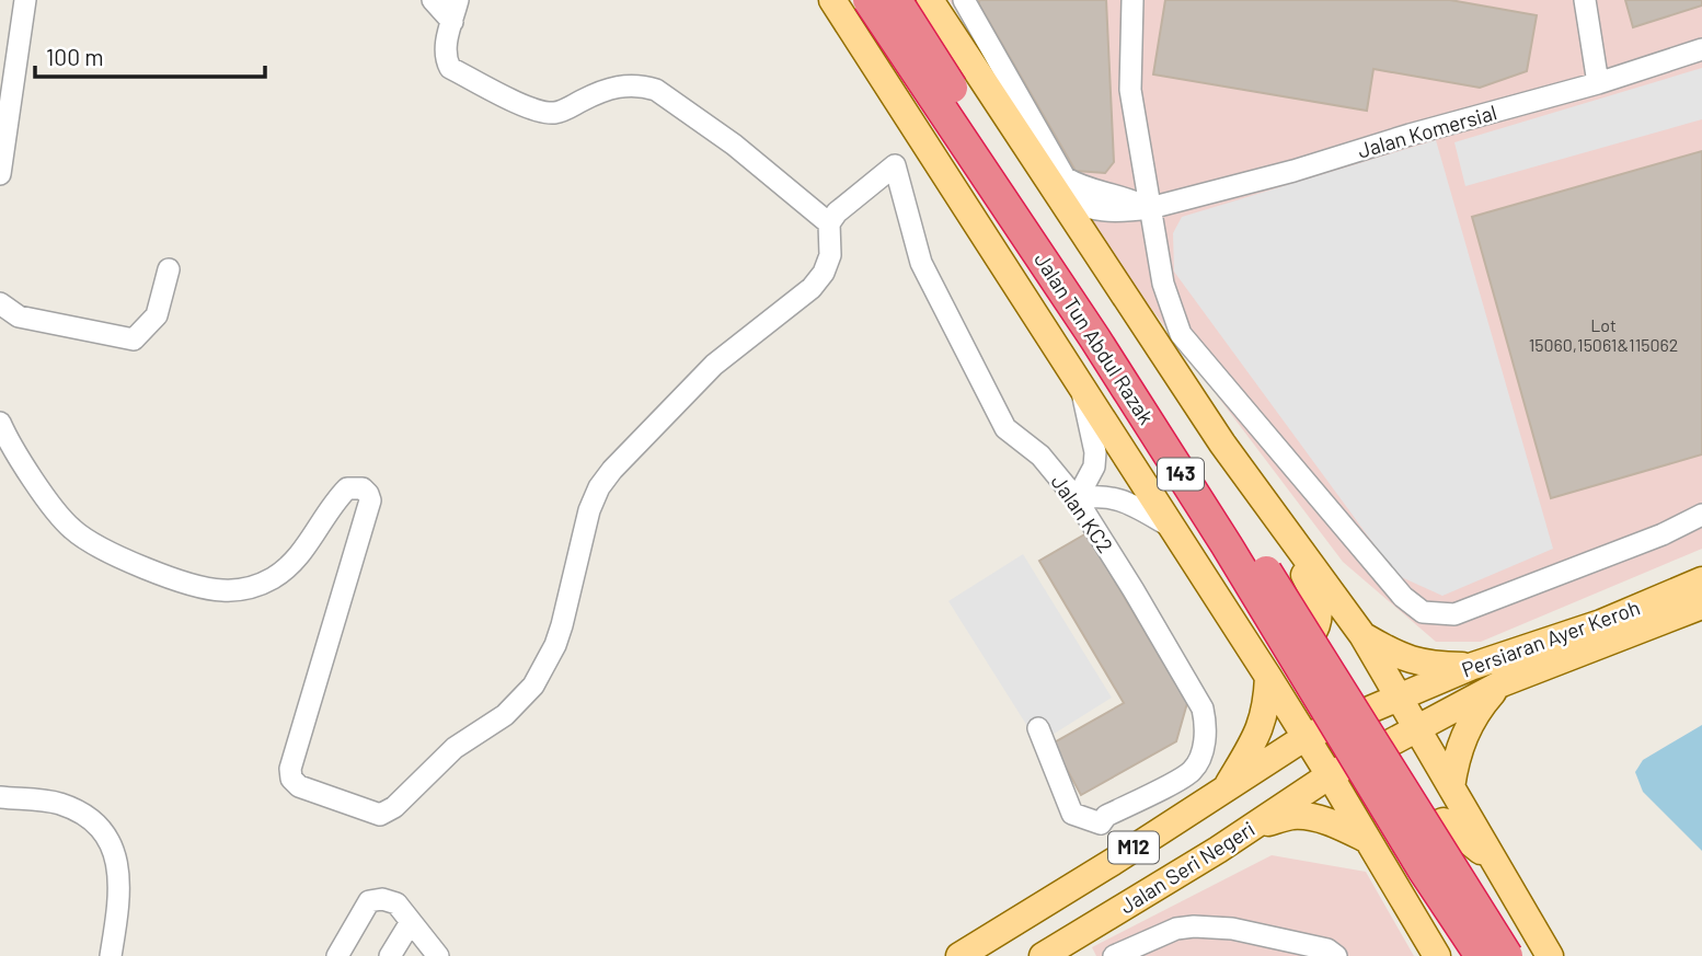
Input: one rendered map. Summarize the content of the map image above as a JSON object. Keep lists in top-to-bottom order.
{
  "streets": {
    "highway": ["Jalan Tun Abdul Razak", "143"],
    "main road": ["Persiaran Ayer Keroh", "M12", "Jalan Seri Negeri"],
    "street": ["Jalan Komersial", "Jalan KC2"]
  },
  "crossings": [
    ["Persiaran Ayer Keroh", "M12"],
    ["M12", "Jalan Seri Negeri"]
  ],
  "house_numbers": ["Lot 15060,15061&115062"],
  "scale_bar": "100 m"
}
